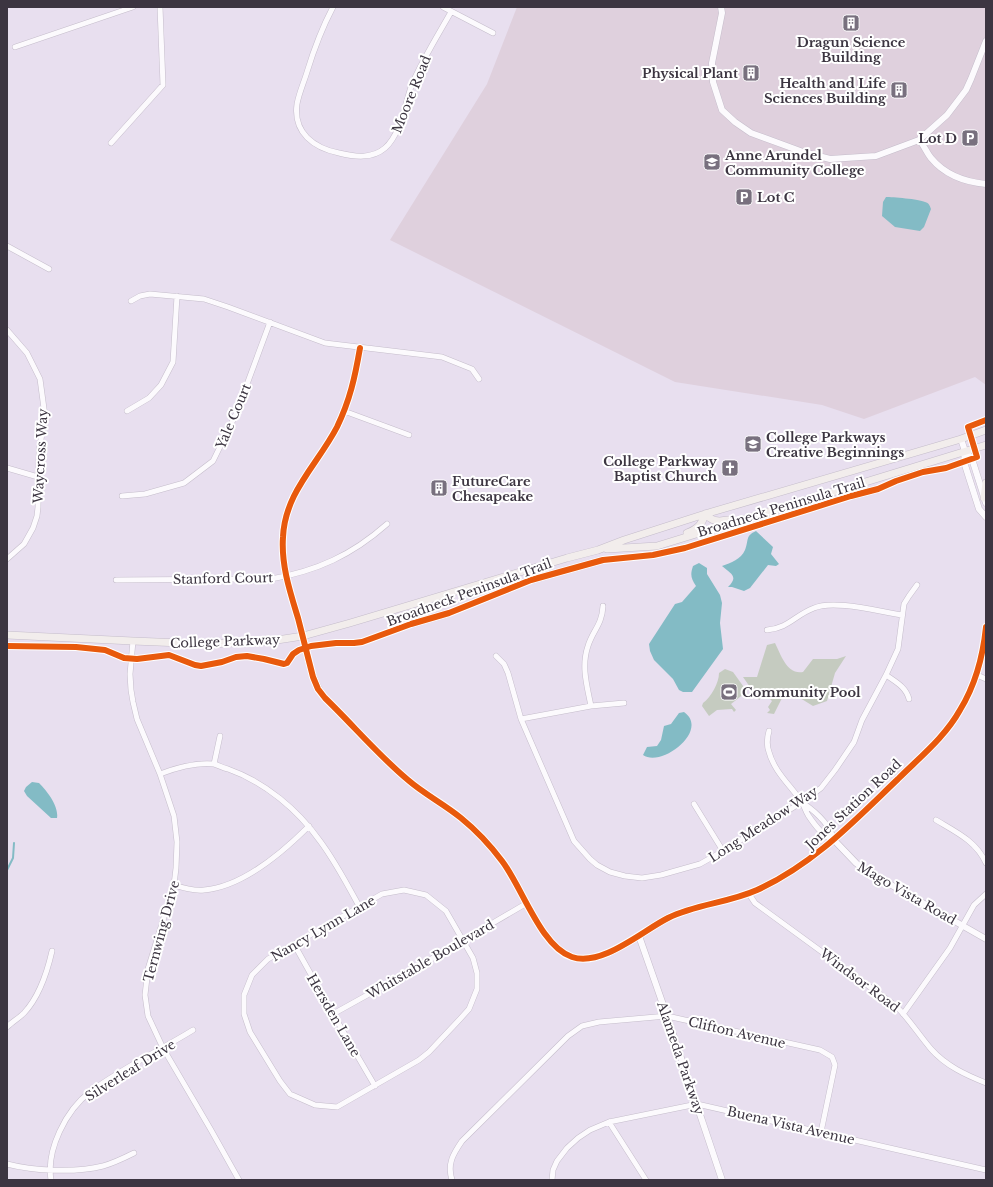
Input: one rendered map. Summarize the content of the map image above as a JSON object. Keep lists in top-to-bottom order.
{
  "streets": {
    "main road": ["College Parkway"],
    "street": [
      "Moore Road",
      "Yale Court",
      "Waycross Way",
      "Stanford Court",
      "Jones Station Road",
      "Long Meadow Way",
      "Mago Vista Road",
      "Nancy Lynn Lane",
      "Ternwing Drive",
      "Whitstable Boulevard",
      "Windsor Road",
      "Hersden Lane",
      "Clifton Avenue",
      "Alameda Parkway",
      "Silverleaf Drive",
      "Buena Vista Avenue"
    ],
    "cycle path": ["Broadneck Peninsula Trail"]
  },
  "crossings": [
    ["College Parkway", "Jones Station Road"],
    ["College Parkway", "Ternwing Drive"],
    ["Jones Station Road", "Mago Vista Road"],
    ["Jones Station Road", "Whitstable Boulevard"],
    ["Jones Station Road", "Windsor Road"],
    ["Jones Station Road", "Alameda Parkway"],
    ["Nancy Lynn Lane", "Whitstable Boulevard"],
    ["Nancy Lynn Lane", "Hersden Lane"],
    ["Ternwing Drive", "Silverleaf Drive"],
    ["Whitstable Boulevard", "Hersden Lane"],
    ["Clifton Avenue", "Alameda Parkway"],
    ["Clifton Avenue", "Buena Vista Avenue"],
    ["Alameda Parkway", "Buena Vista Avenue"]
  ],
  "places": {
    "building": [
      "Dragun Science Building",
      "Physical Plant",
      "Health and Life Sciences Building",
      "FutureCare Chesapeake"
    ],
    "parking": ["Lot D", "Lot C"],
    "school or university": ["Anne Arundel Community College", "College Parkways Creative Beginnings"],
    "church": ["College Parkway Baptist Church"],
    "sports": ["Community Pool"]
  }
}
